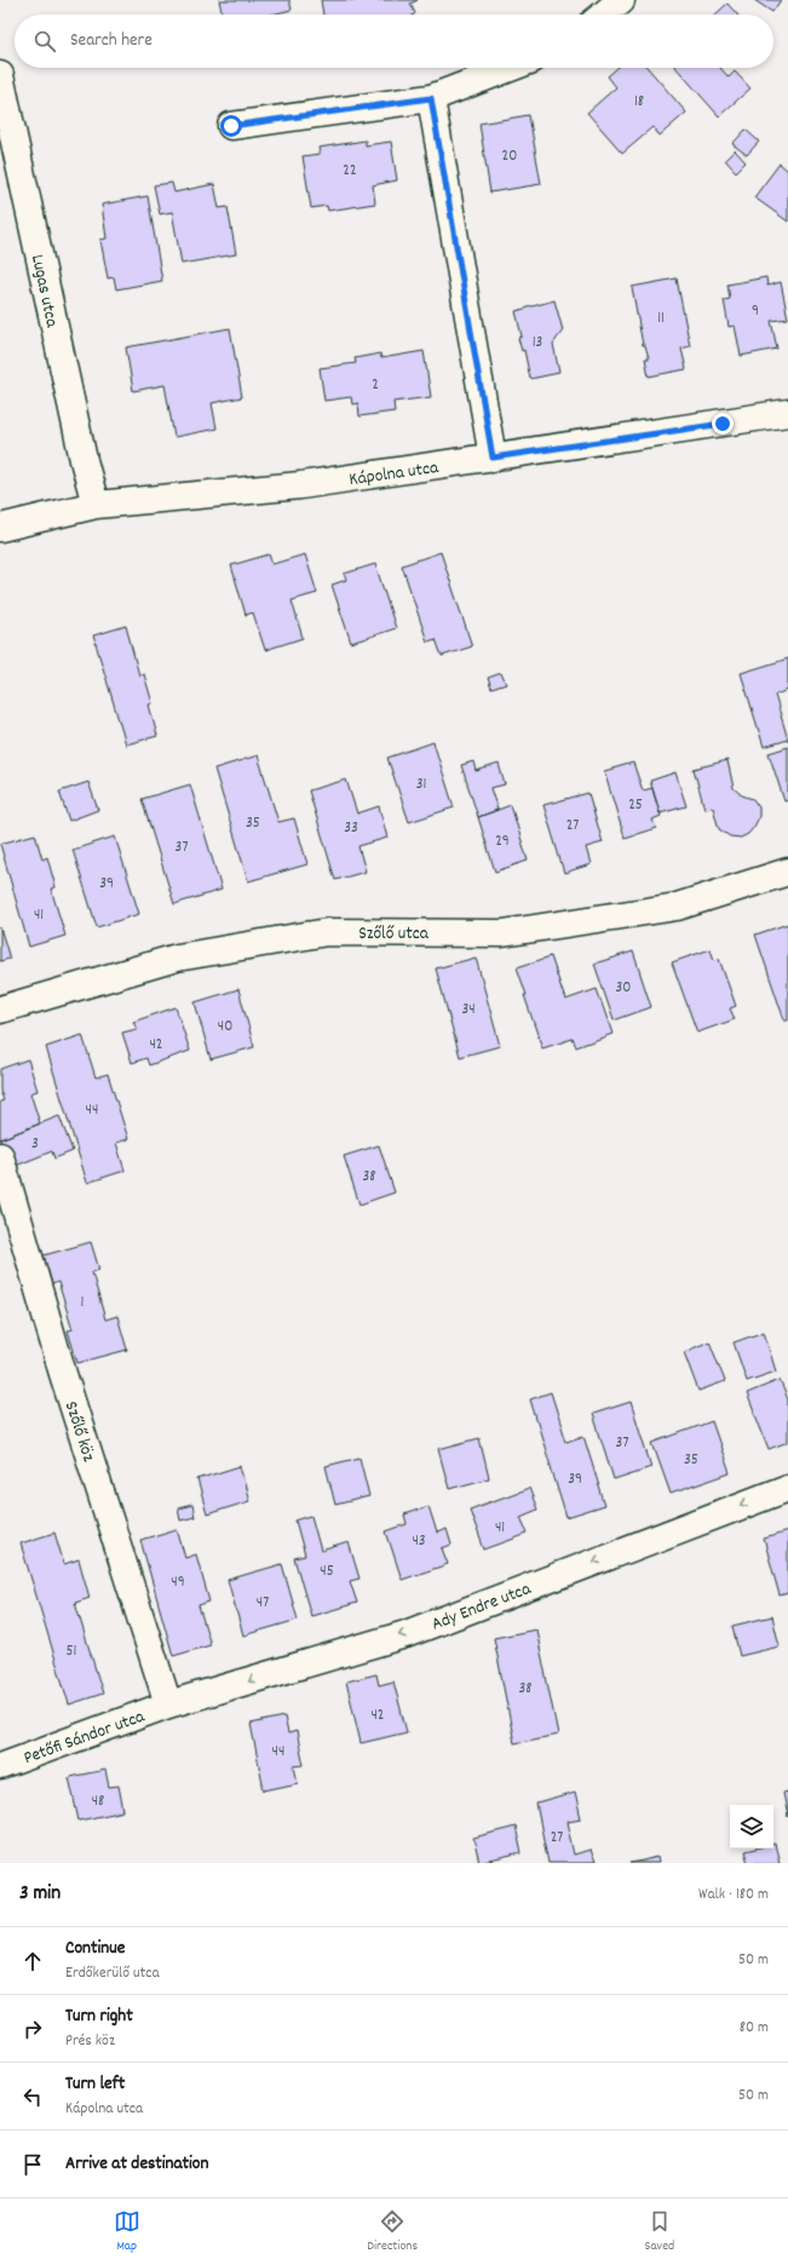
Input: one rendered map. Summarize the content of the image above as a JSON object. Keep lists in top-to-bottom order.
{
  "streets": {
    "street": [
      "Lugas utca",
      "Kápolna utca",
      "Szőlő utca",
      "Szőlő köz",
      "Ady Endre utca",
      "Petőfi Sándor utca"
    ]
  },
  "crossings": [
    ["Lugas utca", "Kápolna utca"],
    ["Szőlő köz", "Ady Endre utca"],
    ["Szőlő köz", "Petőfi Sándor utca"],
    ["Ady Endre utca", "Petőfi Sándor utca"]
  ],
  "one_way": ["Ady Endre utca"],
  "house_numbers": [
    "18",
    "20",
    "22",
    "9",
    "11",
    "13",
    "2",
    "31",
    "25",
    "35",
    "27",
    "33",
    "29",
    "37",
    "39",
    "41",
    "30",
    "34",
    "40",
    "42",
    "44",
    "3",
    "38",
    "1",
    "37",
    "35",
    "39",
    "41",
    "43",
    "45",
    "49",
    "47",
    "51",
    "38",
    "42",
    "44",
    "48",
    "27"
  ],
  "page": {
    "search": "Search here",
    "heading": ["3 min", "Walk · 180 m"],
    "list": [
      ["Continue", "Erdőkerülő utca", "50 m"],
      ["Turn right", "Prés köz", "80 m"],
      ["Turn left", "Kápolna utca", "50 m"],
      "Arrive at destination"
    ],
    "nav": ["Map", "Directions", "Saved"]
  }
}
